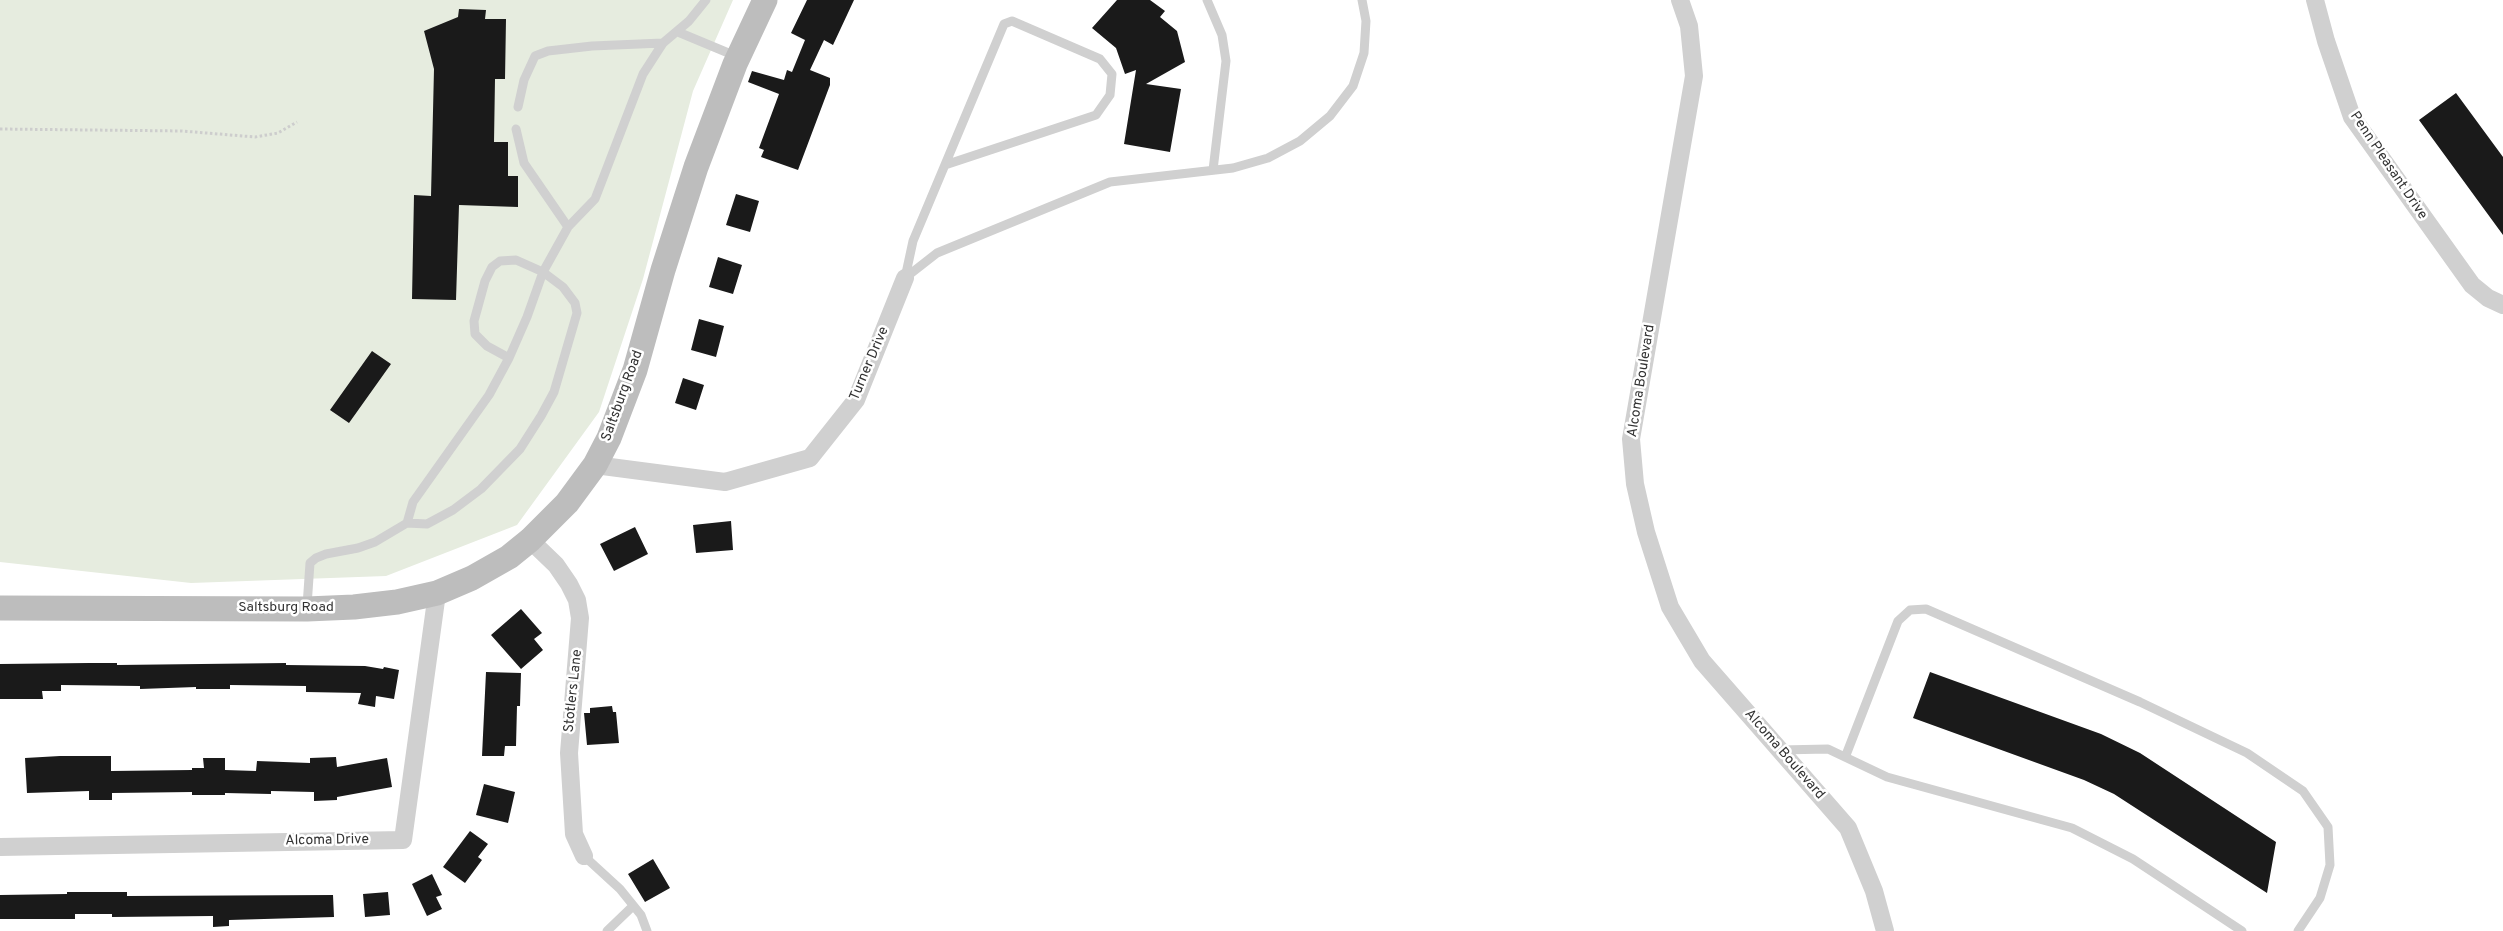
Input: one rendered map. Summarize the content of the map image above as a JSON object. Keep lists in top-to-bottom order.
{
  "streets": {
    "main road": ["Saltsburg Road"],
    "street": [
      "Penn Pleasant Drive",
      "Turner Drive",
      "Alcoma Boulevard",
      "Stotlers Lane",
      "Alcoma Drive"
    ]
  },
  "crossings": [
    ["Turner Drive", "Saltsburg Road"],
    ["Saltsburg Road", "Stotlers Lane"],
    ["Saltsburg Road", "Alcoma Drive"]
  ]
}
